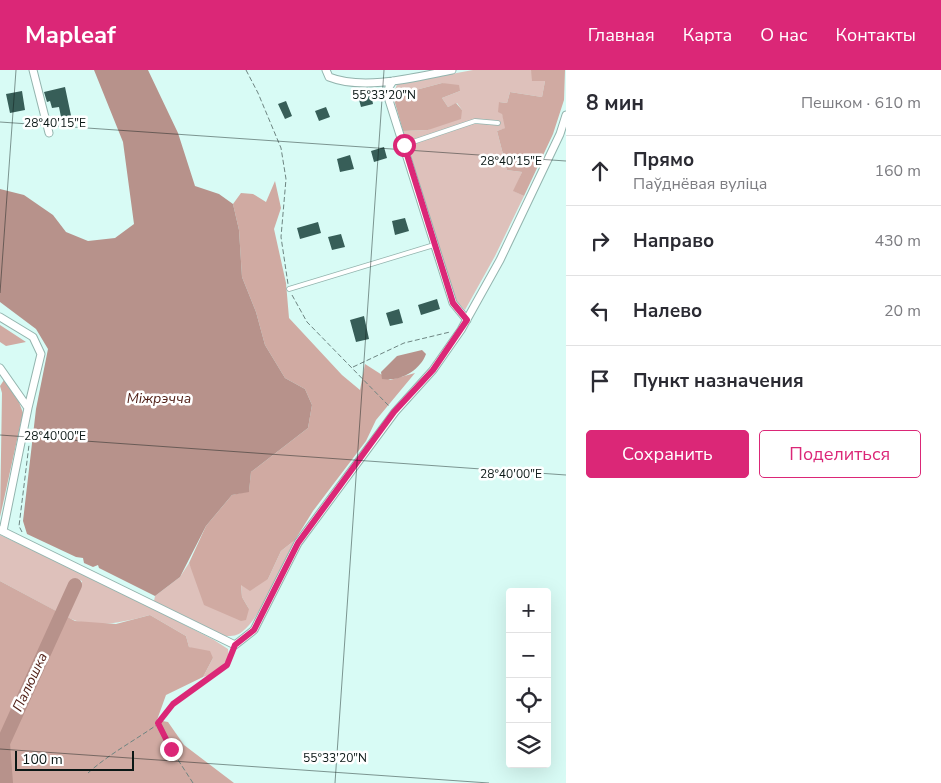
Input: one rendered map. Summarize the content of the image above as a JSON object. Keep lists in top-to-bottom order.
{
  "water": ["Міжрэчча", "Палюшка"],
  "scale_bar": "100 m",
  "page": {
    "header": "Mapleaf",
    "nav": [
      "Главная",
      "Карта",
      "О нас",
      "Контакты"
    ],
    "heading": ["8 мин", "Пешком · 610 m"],
    "list": [
      ["Прямо", "Паўднёвая вуліца", "160 m"],
      ["Направо", "430 m"],
      ["Налево", "20 m"],
      "Пункт назначения"
    ],
    "buttons": ["Сохранить", "Поделиться"],
    "map_buttons": ["+", "−"],
    "scale": "100 m"
  },
  "coordinates": ["55°33'20\"N", "28°40'15\"E", "28°40'00\"E"]
}
